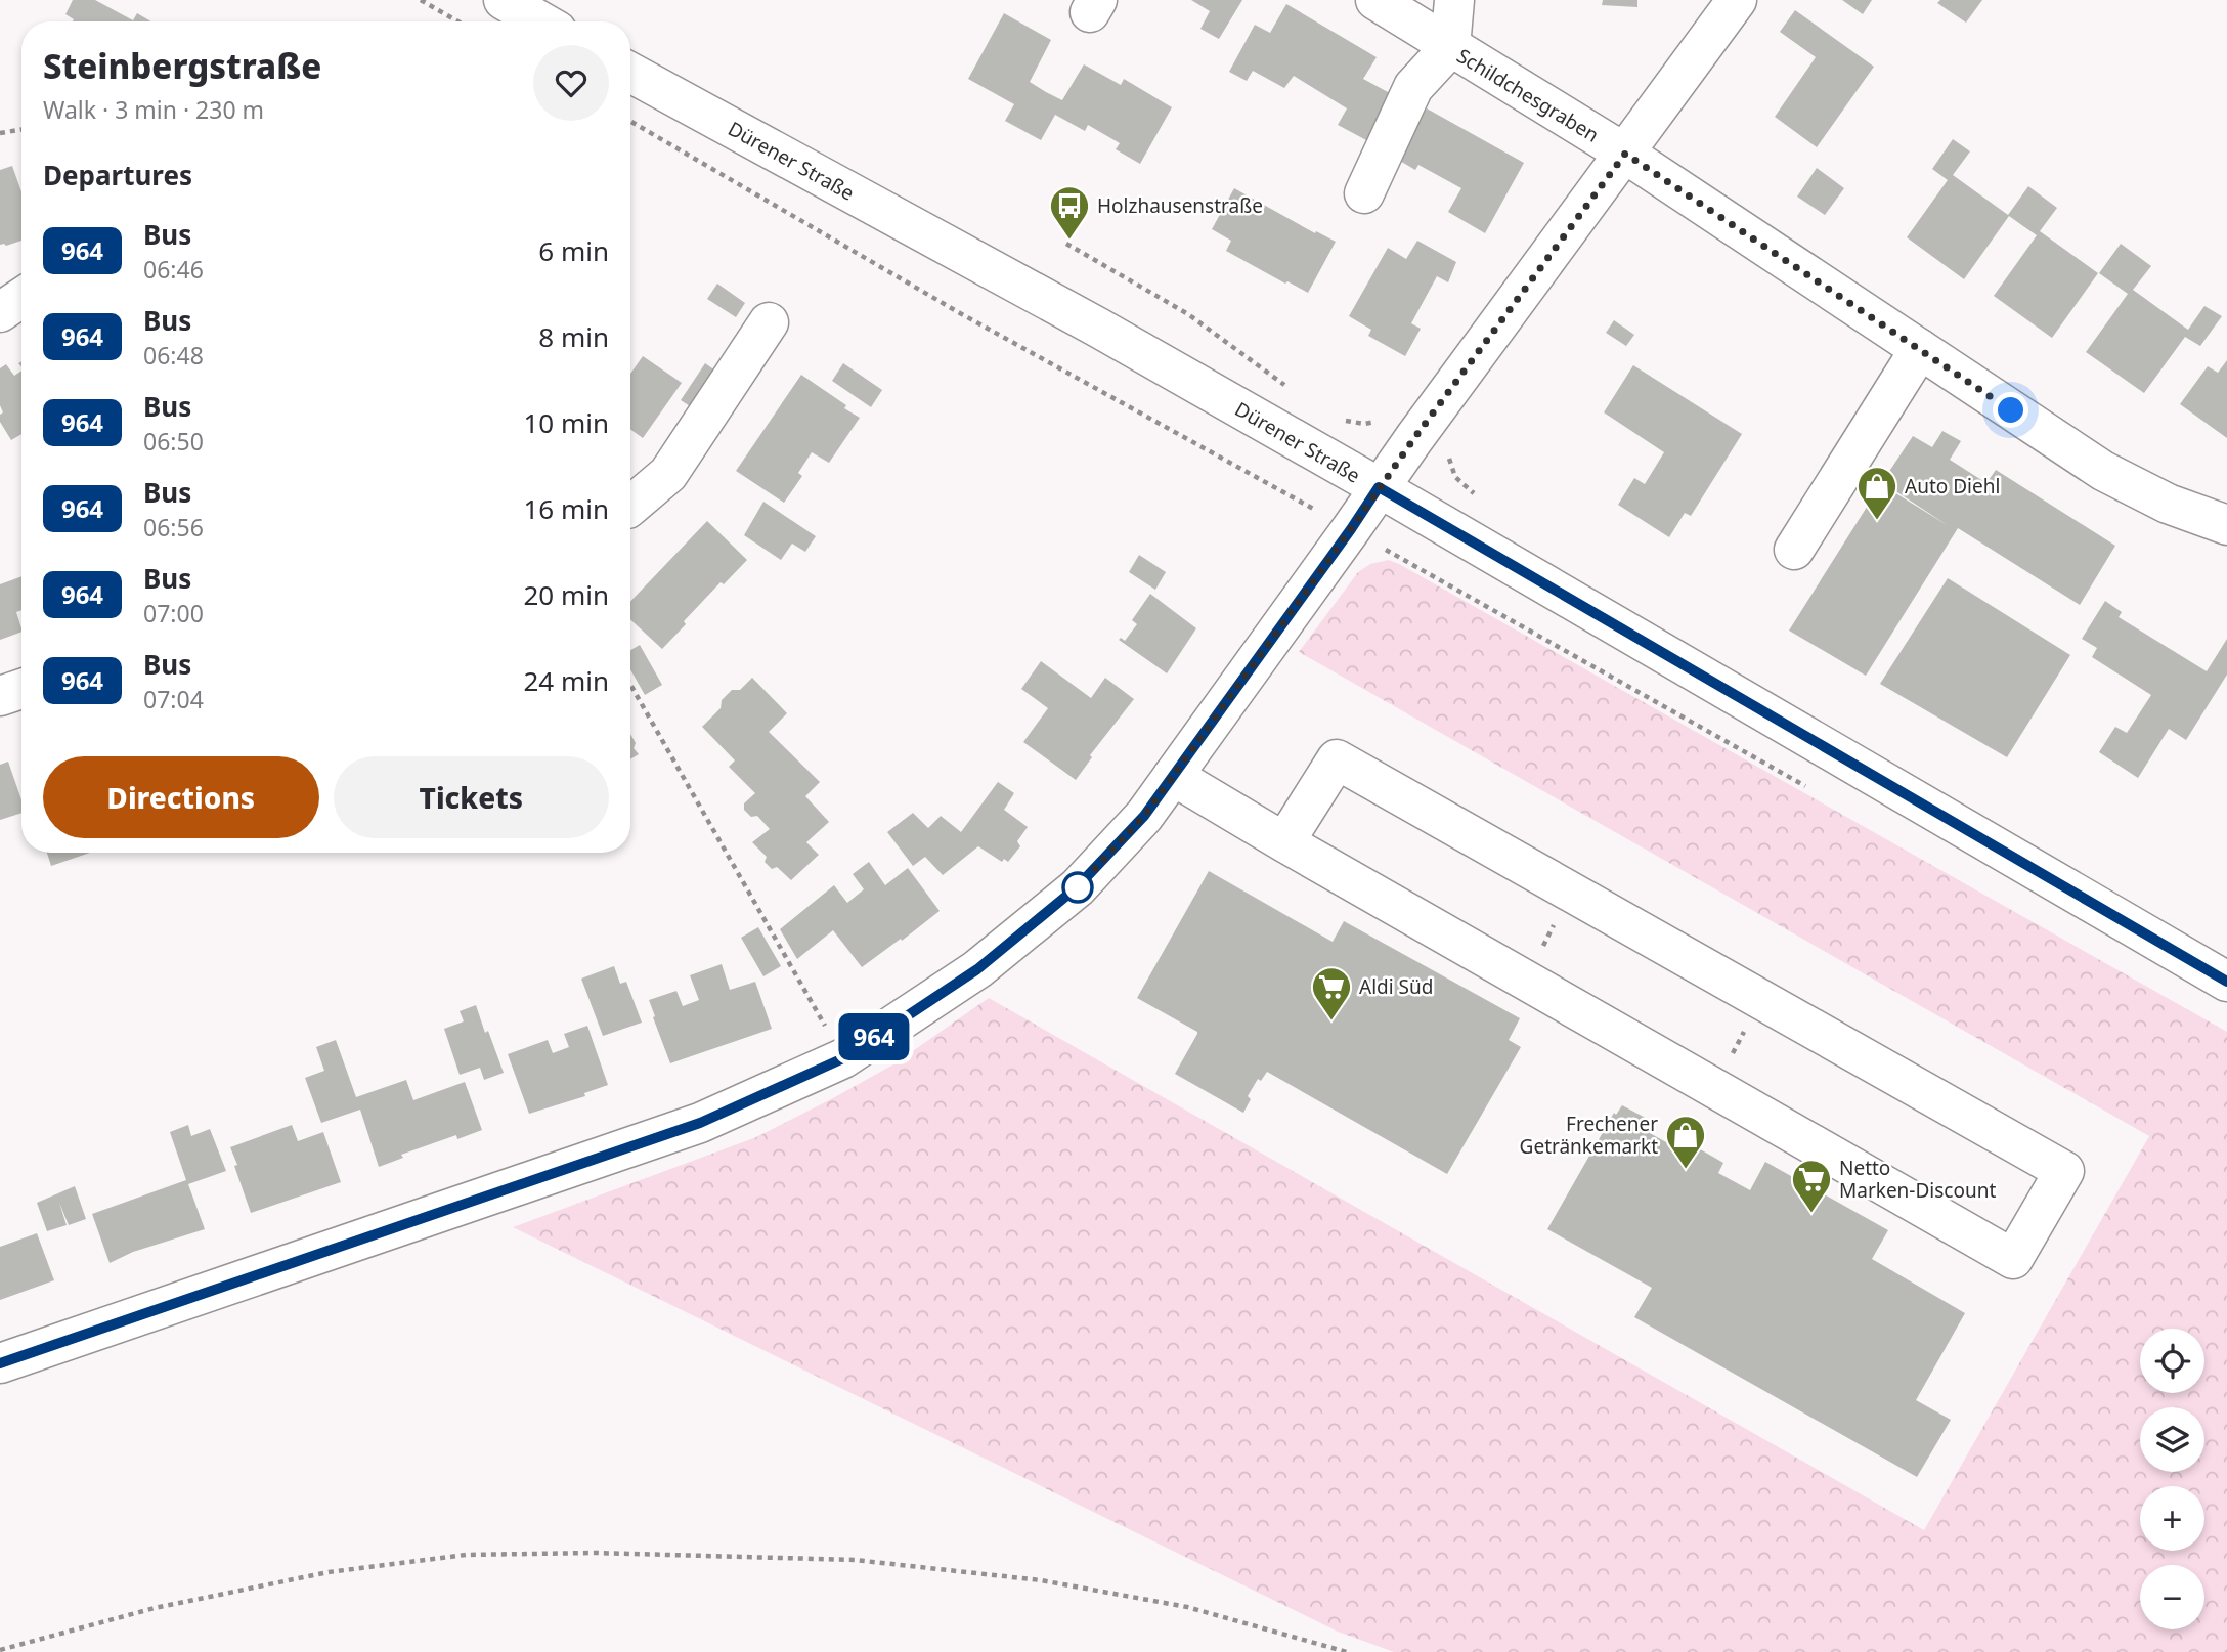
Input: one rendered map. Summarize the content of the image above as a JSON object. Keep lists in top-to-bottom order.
{
  "streets": {
    "street": ["Schildchesgraben", "Dürener Straße"]
  },
  "places": {
    "bus stop": ["Holzhausenstraße"],
    "shop": ["Auto Diehl", "Frechener Getränkemarkt"],
    "supermarket": ["Aldi Süd", "Netto Marken-Discount"]
  },
  "lines": ["bus line 964"],
  "page": {
    "on_map": "964",
    "heading": [
      ["Steinbergstraße", "Walk · 3 min · 230 m"],
      "Departures"
    ],
    "list": [
      {
        "mark": "964",
        "name": "Bus",
        "note": "06:46",
        "value": "6 min"
      },
      {
        "mark": "964",
        "name": "Bus",
        "note": "06:48",
        "value": "8 min"
      },
      {
        "mark": "964",
        "name": "Bus",
        "note": "06:50",
        "value": "10 min"
      },
      {
        "mark": "964",
        "name": "Bus",
        "note": "06:56",
        "value": "16 min"
      },
      {
        "mark": "964",
        "name": "Bus",
        "note": "07:00",
        "value": "20 min"
      },
      {
        "mark": "964",
        "name": "Bus",
        "note": "07:04",
        "value": "24 min"
      }
    ],
    "buttons": ["Directions", "Tickets"],
    "map_buttons": ["+", "−"]
  }
}
